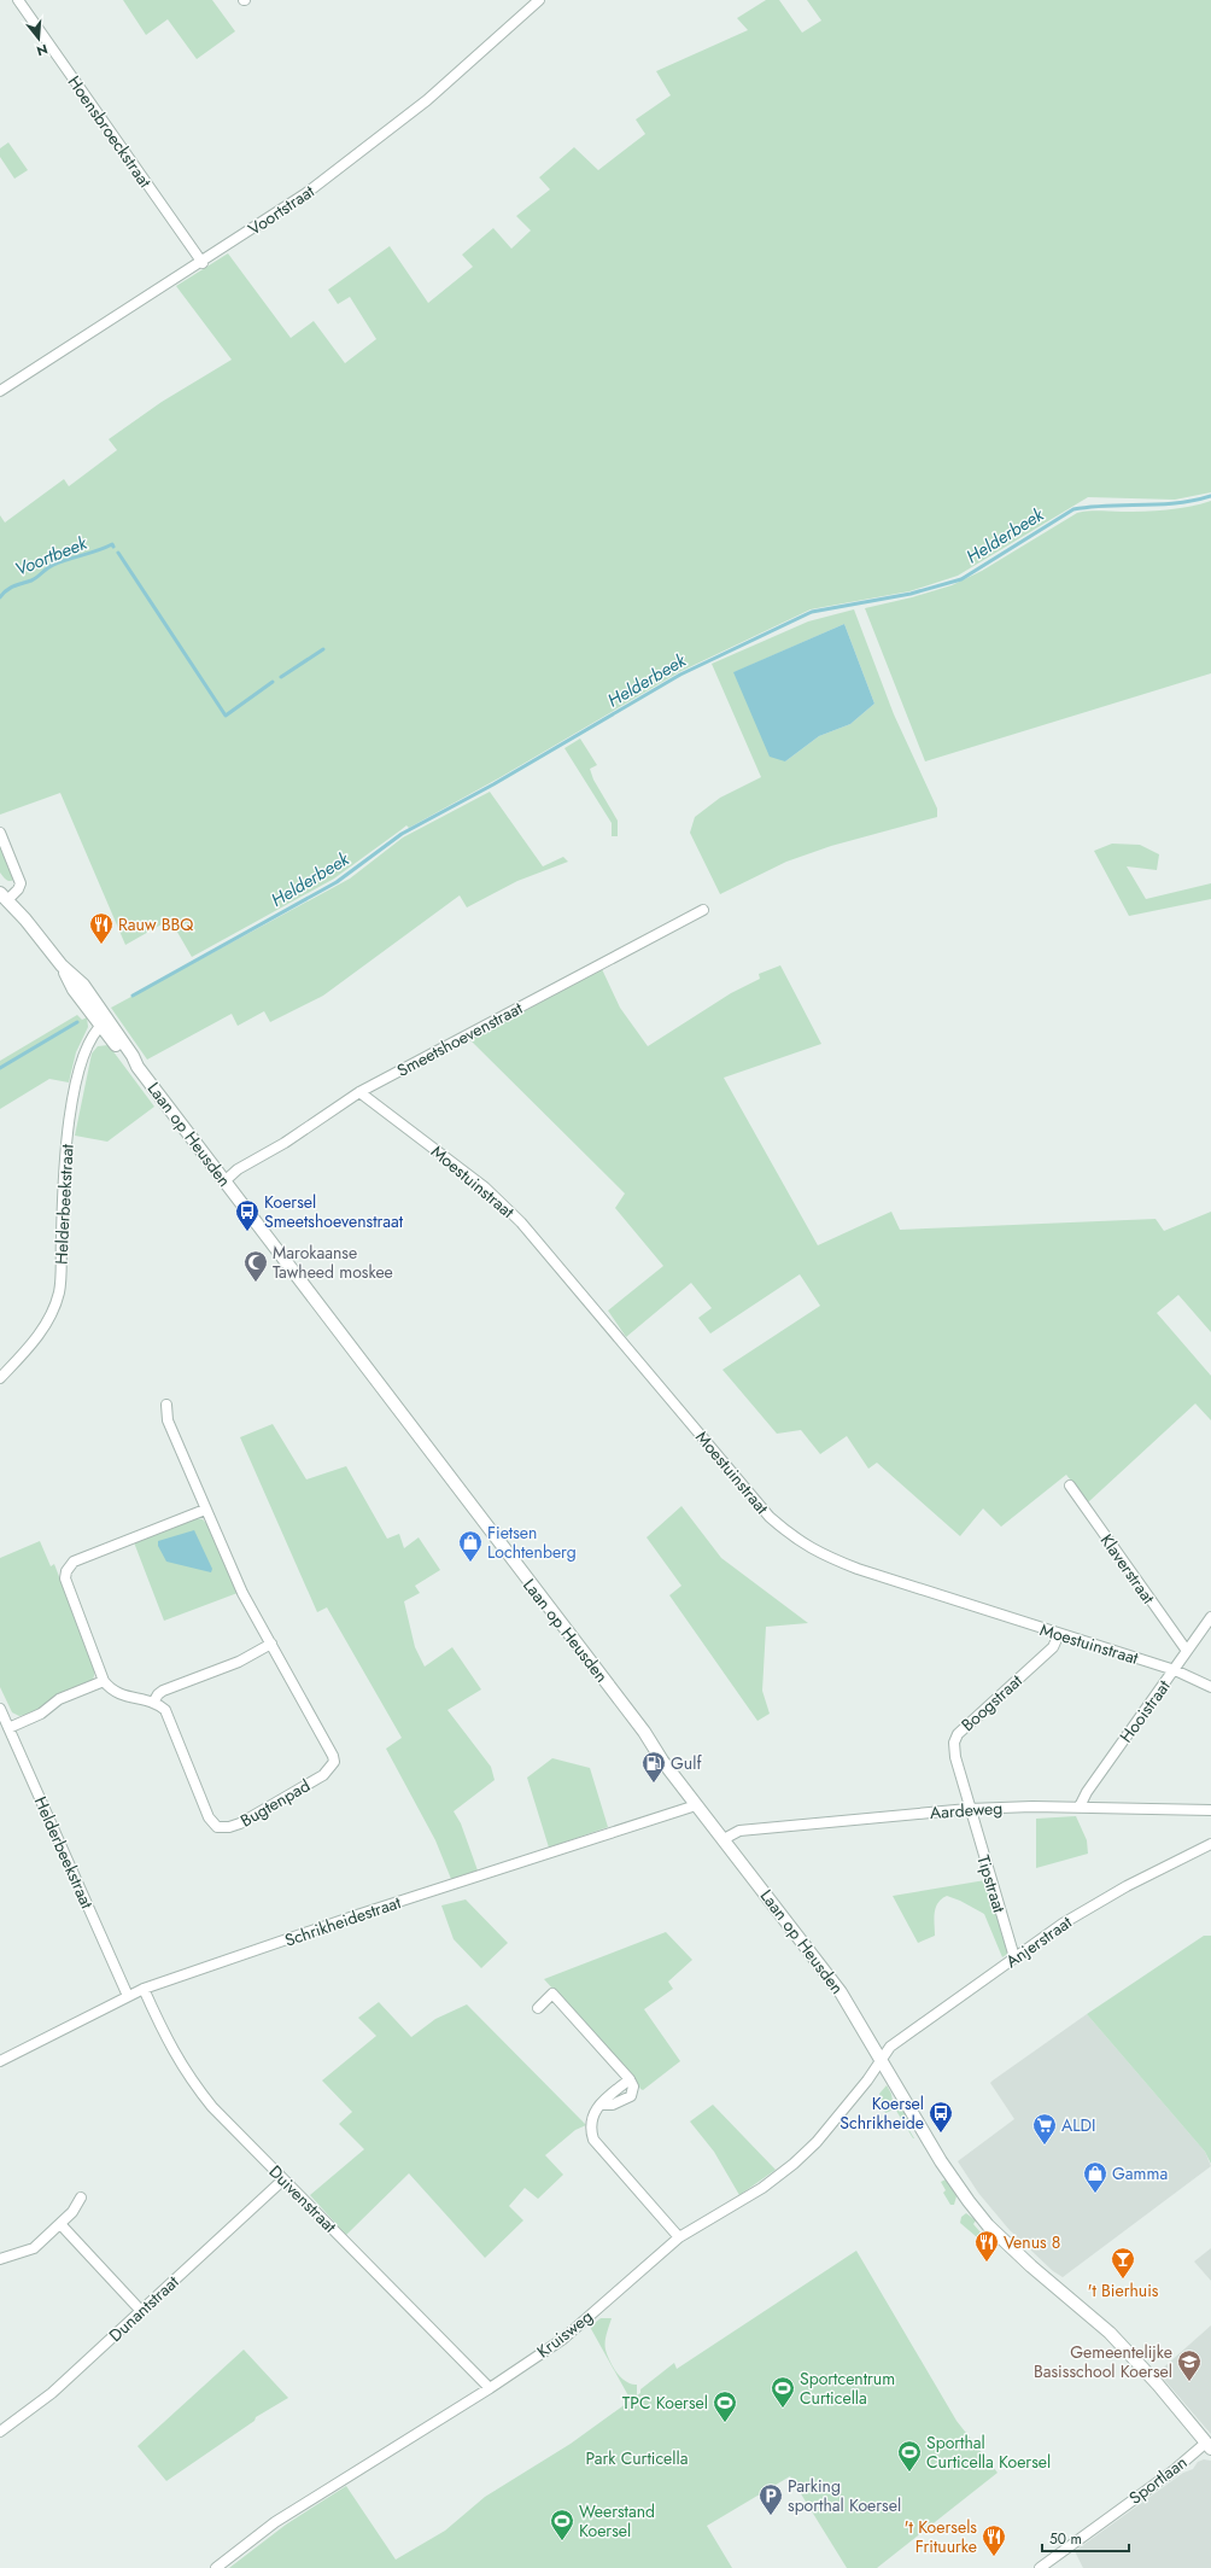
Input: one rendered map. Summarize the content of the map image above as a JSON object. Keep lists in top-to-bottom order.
{
  "streets": {
    "street": [
      "Hoensbroeckstraat",
      "Voortstraat",
      "Smeetshoevenstraat",
      "Laan op Heusden",
      "Moestuinstraat",
      "Helderbeekstraat",
      "Klaverstraat",
      "Boogstraat",
      "Hooistraat",
      "Bugtenpad",
      "Aardeweg",
      "Tipstraat",
      "Schrikheidestraat",
      "Anjerstraat",
      "Duivenstraat",
      "Dunantstraat",
      "Kruisweg",
      "Sportlaan"
    ]
  },
  "crossings": [
    ["Hoensbroeckstraat", "Voortstraat"],
    ["Smeetshoevenstraat", "Laan op Heusden"],
    ["Smeetshoevenstraat", "Moestuinstraat"],
    ["Laan op Heusden", "Helderbeekstraat"],
    ["Laan op Heusden", "Aardeweg"],
    ["Laan op Heusden", "Schrikheidestraat"],
    ["Laan op Heusden", "Anjerstraat"],
    ["Laan op Heusden", "Kruisweg"],
    ["Laan op Heusden", "Sportlaan"],
    ["Moestuinstraat", "Boogstraat"],
    ["Moestuinstraat", "Hooistraat"],
    ["Helderbeekstraat", "Schrikheidestraat"],
    ["Klaverstraat", "Hooistraat"],
    ["Boogstraat", "Aardeweg"],
    ["Boogstraat", "Tipstraat"],
    ["Hooistraat", "Aardeweg"],
    ["Aardeweg", "Tipstraat"],
    ["Tipstraat", "Anjerstraat"],
    ["Schrikheidestraat", "Duivenstraat"],
    ["Anjerstraat", "Kruisweg"],
    ["Duivenstraat", "Dunantstraat"],
    ["Duivenstraat", "Kruisweg"]
  ],
  "water": ["Helderbeek", "Voortbeek"],
  "parks": ["Park Curticella"],
  "places": {
    "restaurant": ["Rauw BBQ", "Venus 8", "'t Koersels Frituurke"],
    "bus stop": ["Koersel Smeetshoevenstraat", "Koersel Schrikheide"],
    "mosque": ["Marokaanse Tawheed moskee"],
    "shop": ["Fietsen Lochtenberg", "Gamma"],
    "fuel station": ["Gulf"],
    "supermarket": ["ALDI"],
    "bar": ["'t Bierhuis"],
    "school or university": ["Gemeentelijke Basisschool Koersel"],
    "sports": [
      "Sportcentrum Curticella",
      "TPC Koersel",
      "Sporthal Curticella Koersel",
      "Weerstand Koersel"
    ],
    "parking": ["Parking sporthal Koersel"]
  },
  "scale_bar": "50 m",
  "north": "bottom"
}
